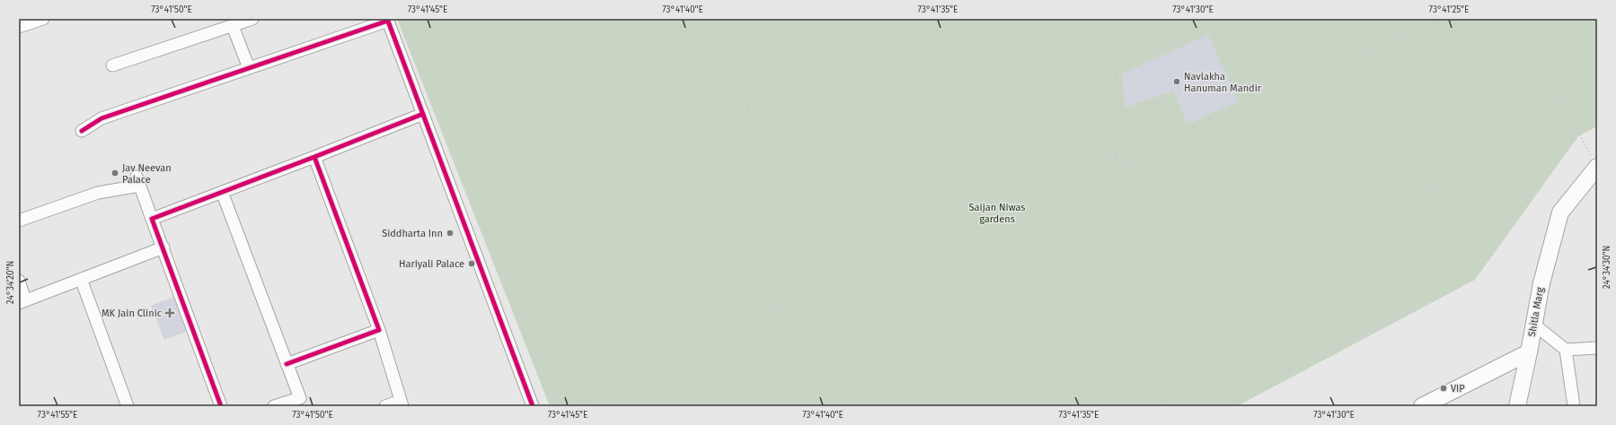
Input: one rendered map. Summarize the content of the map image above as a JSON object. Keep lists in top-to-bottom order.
{
  "streets": {
    "main road": ["Shitla Marg"]
  },
  "parks": ["Saijan Niwas gardens"],
  "places": {
    "other": [
      "Navlakha Hanuman Mandir",
      "Jav Neevan Palace",
      "Siddharta Inn",
      "Hariyali Palace",
      "VIP"
    ],
    "health": ["MK Jain Clinic"]
  },
  "coordinates": [
    "73°41'50\"E",
    "73°41'45\"E",
    "73°41'40\"E",
    "73°41'35\"E",
    "73°41'30\"E",
    "73°41'25\"E",
    "24°34'30\"N",
    "24°34'20\"N",
    "73°41'55\"E"
  ]
}
